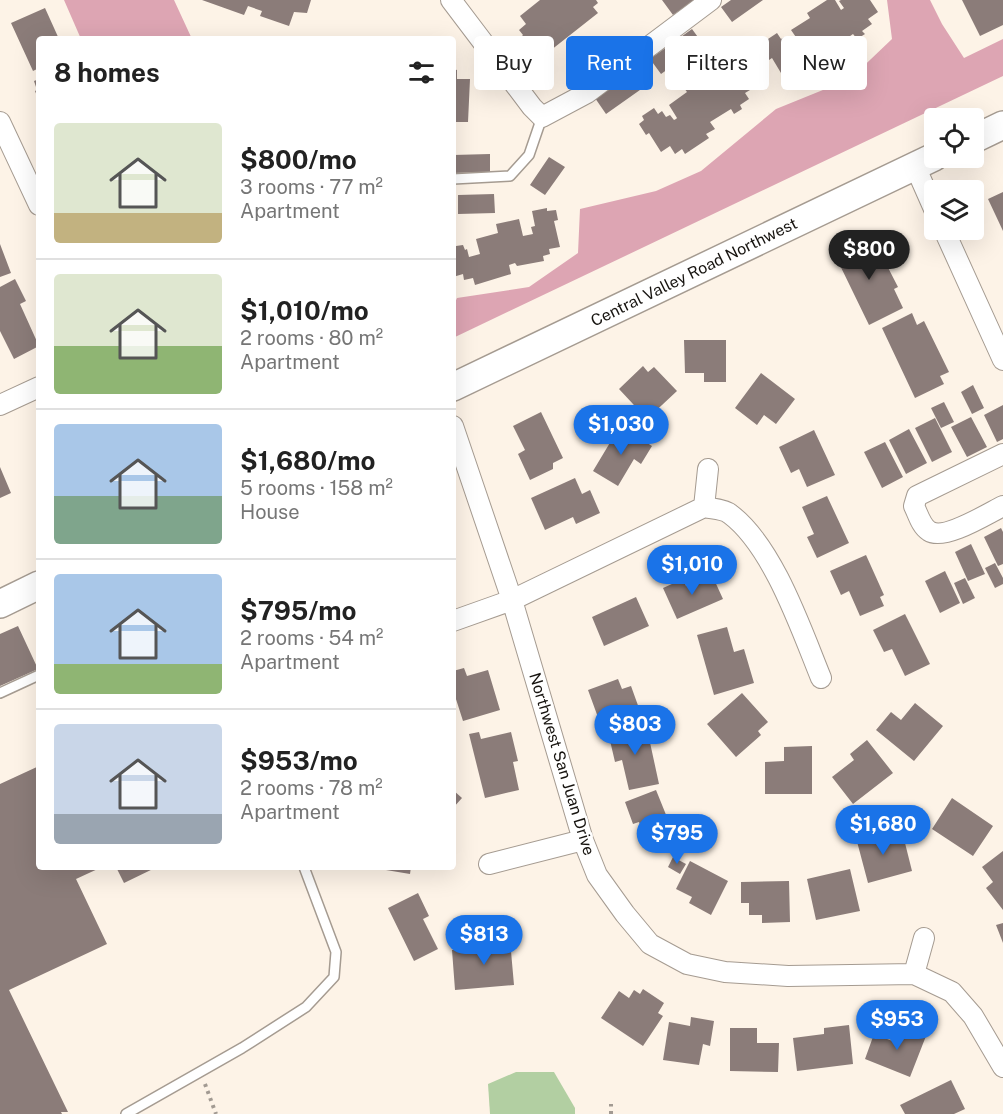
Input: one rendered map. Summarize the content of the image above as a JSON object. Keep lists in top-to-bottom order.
{
  "streets": {
    "main road": ["Central Valley Road Northwest"],
    "street": ["Northwest San Juan Drive"]
  },
  "page": {
    "chip": [
      "Buy",
      "Rent",
      "Filters",
      "New"
    ],
    "heading": "8 homes",
    "list": [
      {
        "name": "$800/mo",
        "note": "3 rooms · 77 m² · Apartment"
      },
      {
        "name": "$1,010/mo",
        "note": "2 rooms · 80 m² · Apartment"
      },
      {
        "name": "$1,680/mo",
        "note": "5 rooms · 158 m² · House"
      },
      {
        "name": "$795/mo",
        "note": "2 rooms · 54 m² · Apartment"
      },
      {
        "name": "$953/mo",
        "note": "2 rooms · 78 m² · Apartment"
      }
    ],
    "price": [
      "$800",
      "$1,030",
      "$1,010",
      "$803",
      "$1,680",
      "$795",
      "$813",
      "$953"
    ]
  }
}
